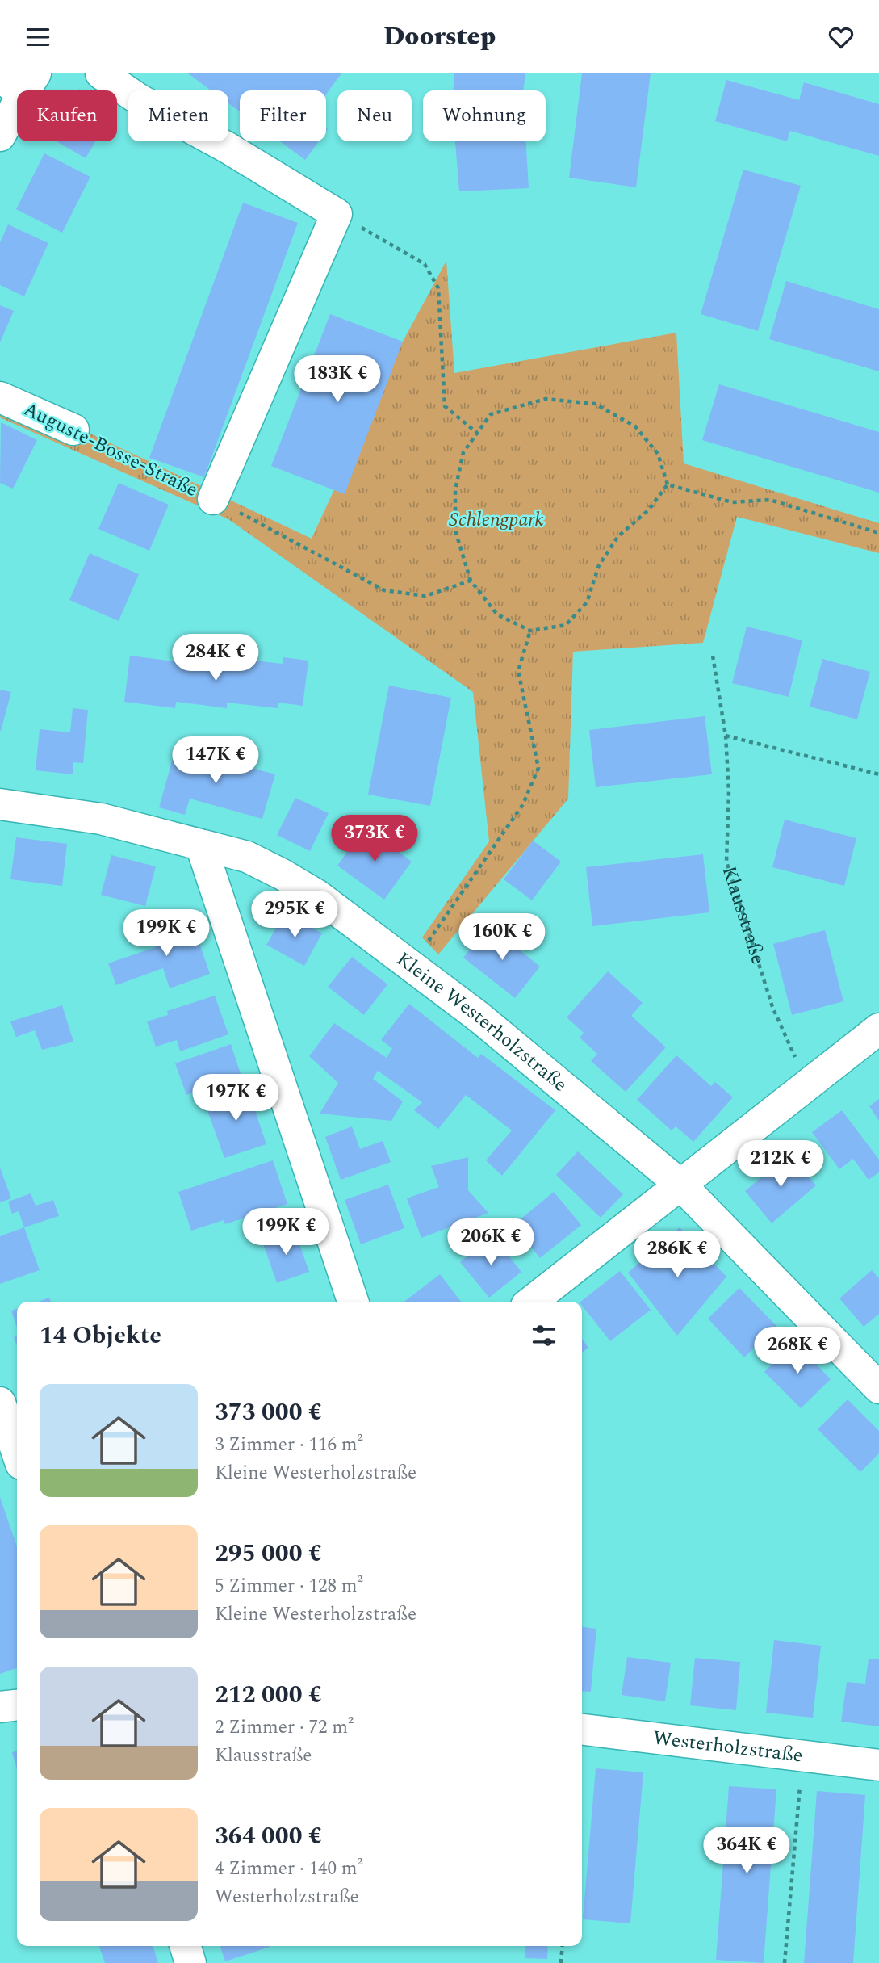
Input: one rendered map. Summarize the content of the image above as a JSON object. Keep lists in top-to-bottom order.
{
  "streets": {
    "street": ["Auguste-Bosse-Straße", "Kleine Westerholzstraße", "Westerholzstraße"],
    "path": ["Klausstraße"]
  },
  "parks": ["Schlengpark"],
  "page": {
    "header": "Doorstep",
    "chip": [
      "Kaufen",
      "Mieten",
      "Filter",
      "Neu",
      "Wohnung"
    ],
    "price": [
      "183K €",
      "284K €",
      "147K €",
      "373K €",
      "295K €",
      "199K €",
      "160K €",
      "197K €",
      "212K €",
      "199K €",
      "206K €",
      "286K €",
      "268K €",
      "364K €"
    ],
    "heading": "14 Objekte",
    "list": [
      {
        "name": "373 000 €",
        "note": "3 Zimmer · 116 m² · Kleine Westerholzstraße"
      },
      {
        "name": "295 000 €",
        "note": "5 Zimmer · 128 m² · Kleine Westerholzstraße"
      },
      {
        "name": "212 000 €",
        "note": "2 Zimmer · 72 m² · Klausstraße"
      },
      {
        "name": "364 000 €",
        "note": "4 Zimmer · 140 m² · Westerholzstraße"
      }
    ]
  }
}
